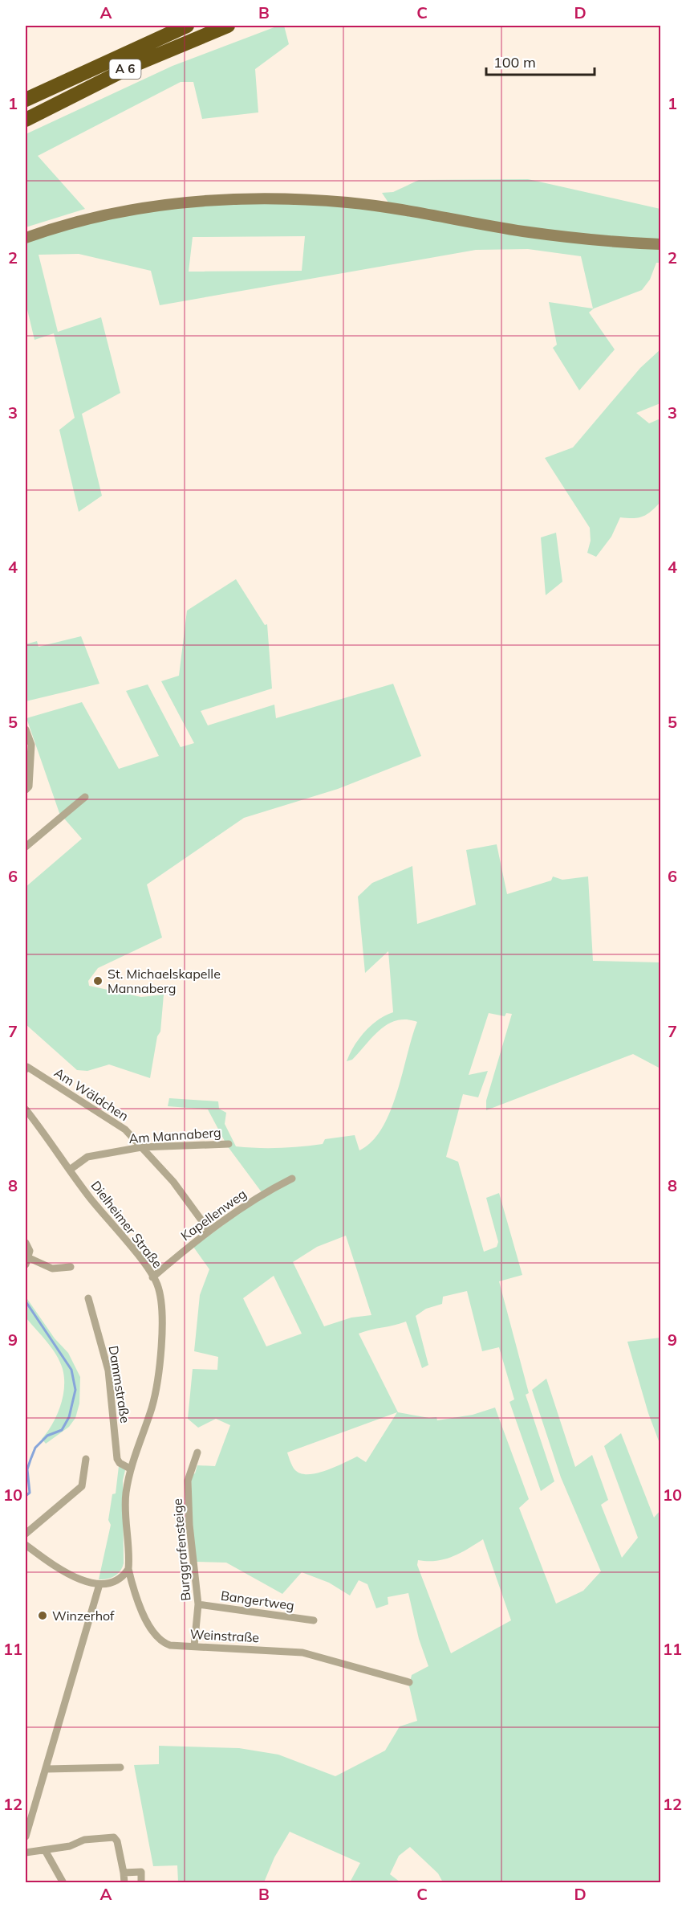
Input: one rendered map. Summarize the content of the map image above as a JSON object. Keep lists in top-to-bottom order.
{
  "streets": {
    "highway": ["A 6"],
    "street": [
      "Am Wäldchen",
      "Am Mannaberg",
      "Kapellenweg",
      "Dielheimer Straße",
      "Dammstraße",
      "Burggrafensteige",
      "Bangertweg",
      "Weinstraße"
    ]
  },
  "crossings": [
    ["Am Wäldchen", "Am Mannaberg"],
    ["Am Wäldchen", "Kapellenweg"],
    ["Am Mannaberg", "Dielheimer Straße"],
    ["Kapellenweg", "Dielheimer Straße"],
    ["Dielheimer Straße", "Dammstraße"],
    ["Dielheimer Straße", "Weinstraße"],
    ["Burggrafensteige", "Bangertweg"],
    ["Burggrafensteige", "Weinstraße"]
  ],
  "places": ["St. Michaelskapelle Mannaberg", "Winzerhof"],
  "scale_bar": "100 m",
  "grid": {
    "columns": [
      "A",
      "B",
      "C",
      "D"
    ],
    "rows": [
      "1",
      "2",
      "3",
      "4",
      "5",
      "6",
      "7",
      "8",
      "9",
      "10",
      "11",
      "12"
    ]
  }
}
